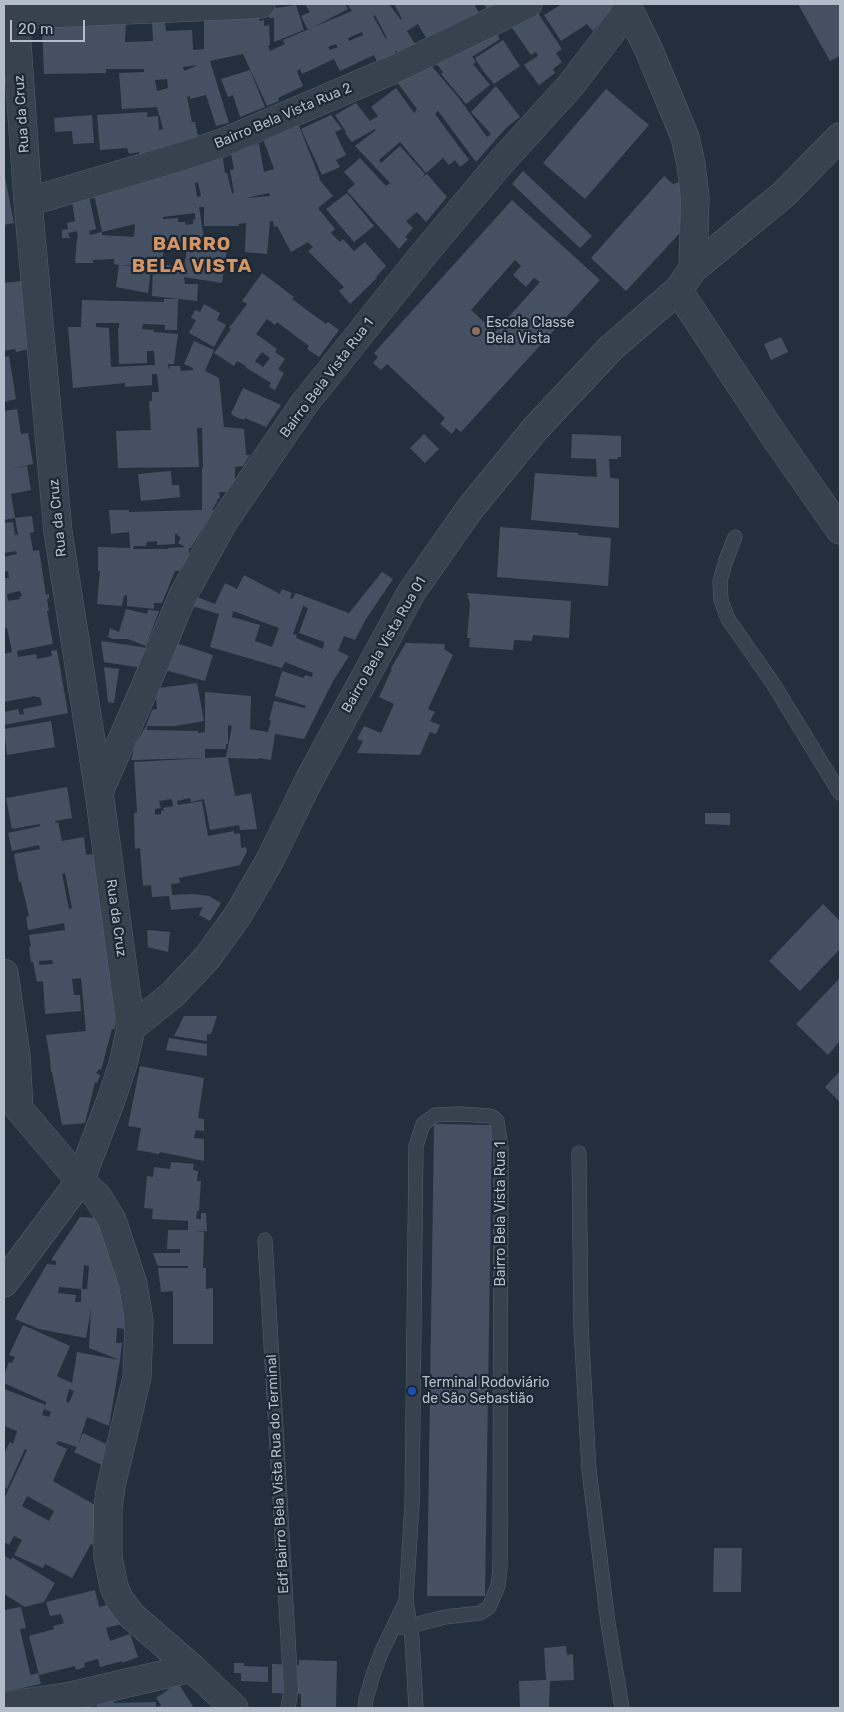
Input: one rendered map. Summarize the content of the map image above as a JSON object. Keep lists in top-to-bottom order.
{
  "streets": {
    "street": [
      "Rua da Cruz",
      "Bairro Bela Vista Rua 2",
      "Bairro Bela Vista Rua 1",
      "Bairro Bela Vista Rua 01"
    ],
    "lane": ["Edf Bairro Bela Vista Rua do Terminal"]
  },
  "crossings": [
    ["Rua da Cruz", "Bairro Bela Vista Rua 2"],
    ["Rua da Cruz", "Bairro Bela Vista Rua 1"],
    ["Rua da Cruz", "Bairro Bela Vista Rua 01"]
  ],
  "districts": ["BAIRRO BELA VISTA"],
  "places": ["Escola Classe Bela Vista", "Terminal Rodoviário de São Sebastião"],
  "scale_bar": "20 m"
}
